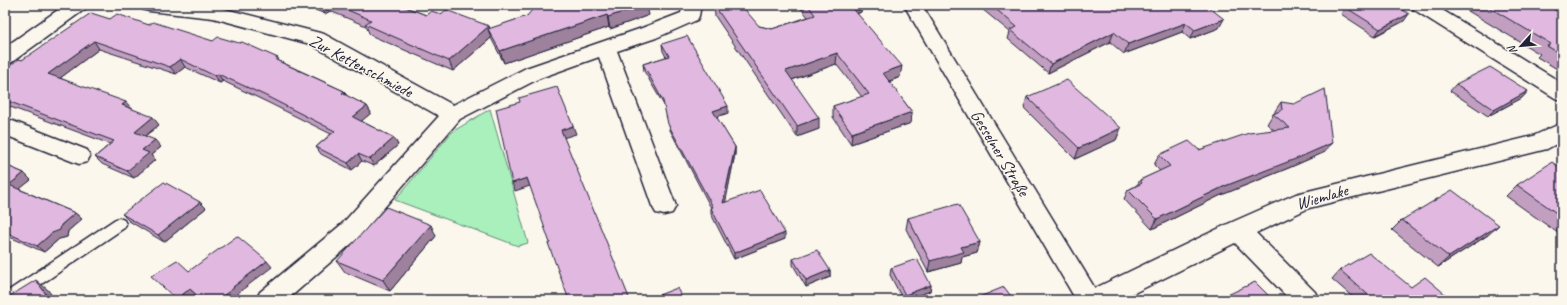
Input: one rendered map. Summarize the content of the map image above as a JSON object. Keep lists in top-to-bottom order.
{
  "streets": {
    "street": ["Zur Kettenschmiede", "Gesselner Straße", "Wiemlake"]
  },
  "north": "bottom left"
}
